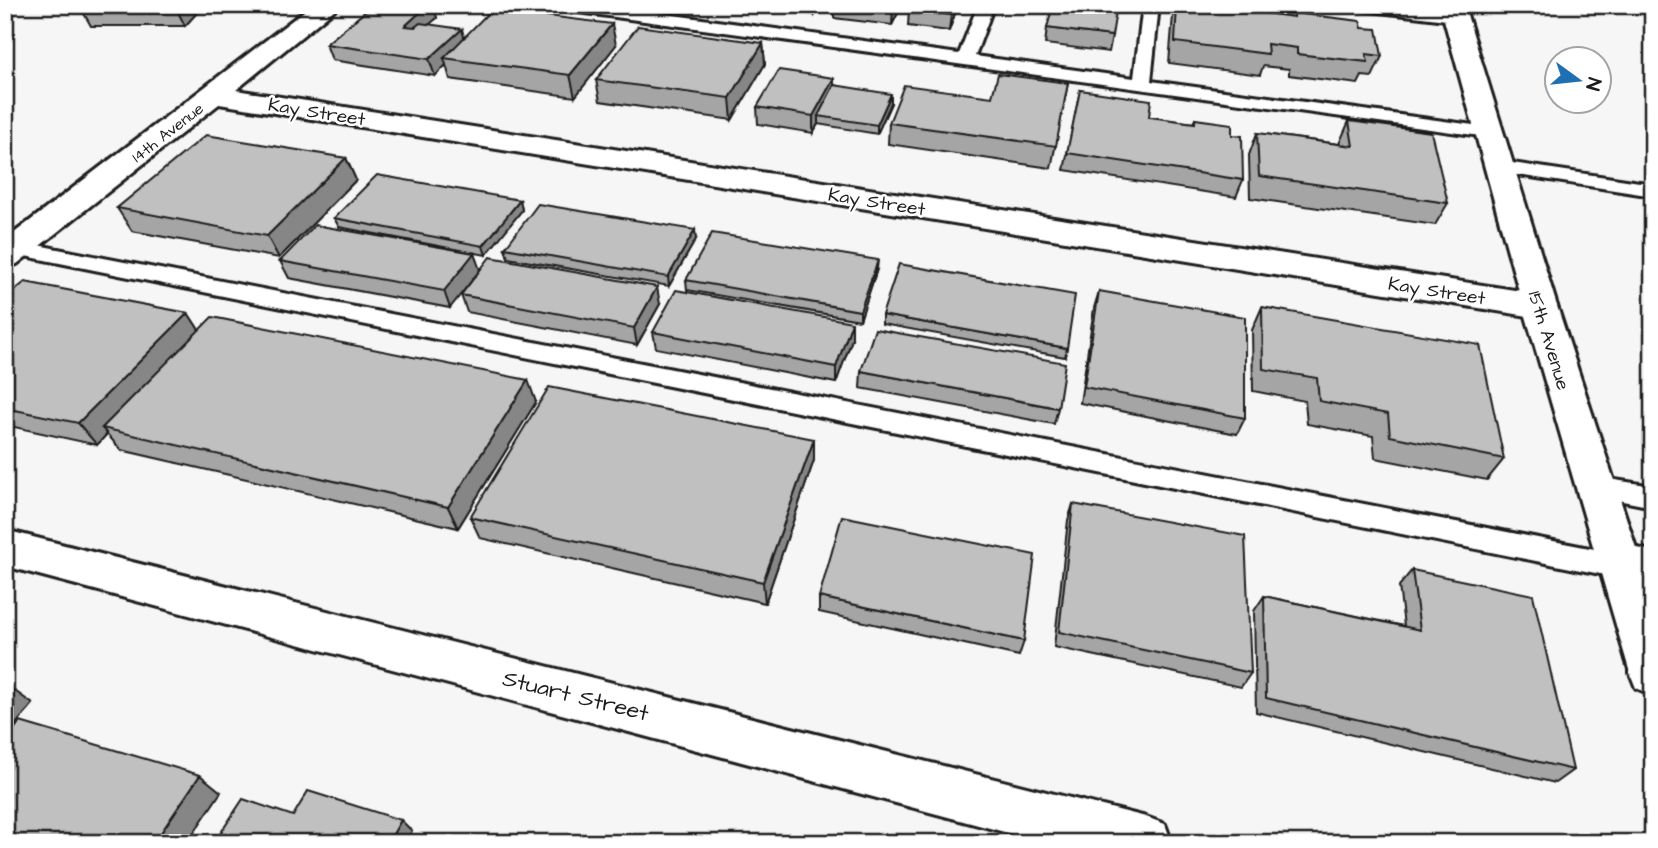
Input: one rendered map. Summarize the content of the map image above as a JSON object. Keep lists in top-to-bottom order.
{
  "streets": {
    "street": [
      "Kay Street",
      "14th Avenue",
      "15th Avenue",
      "Stuart Street"
    ]
  },
  "crossings": [
    ["Kay Street", "14th Avenue"],
    ["Kay Street", "15th Avenue"]
  ],
  "north": "right"
}
